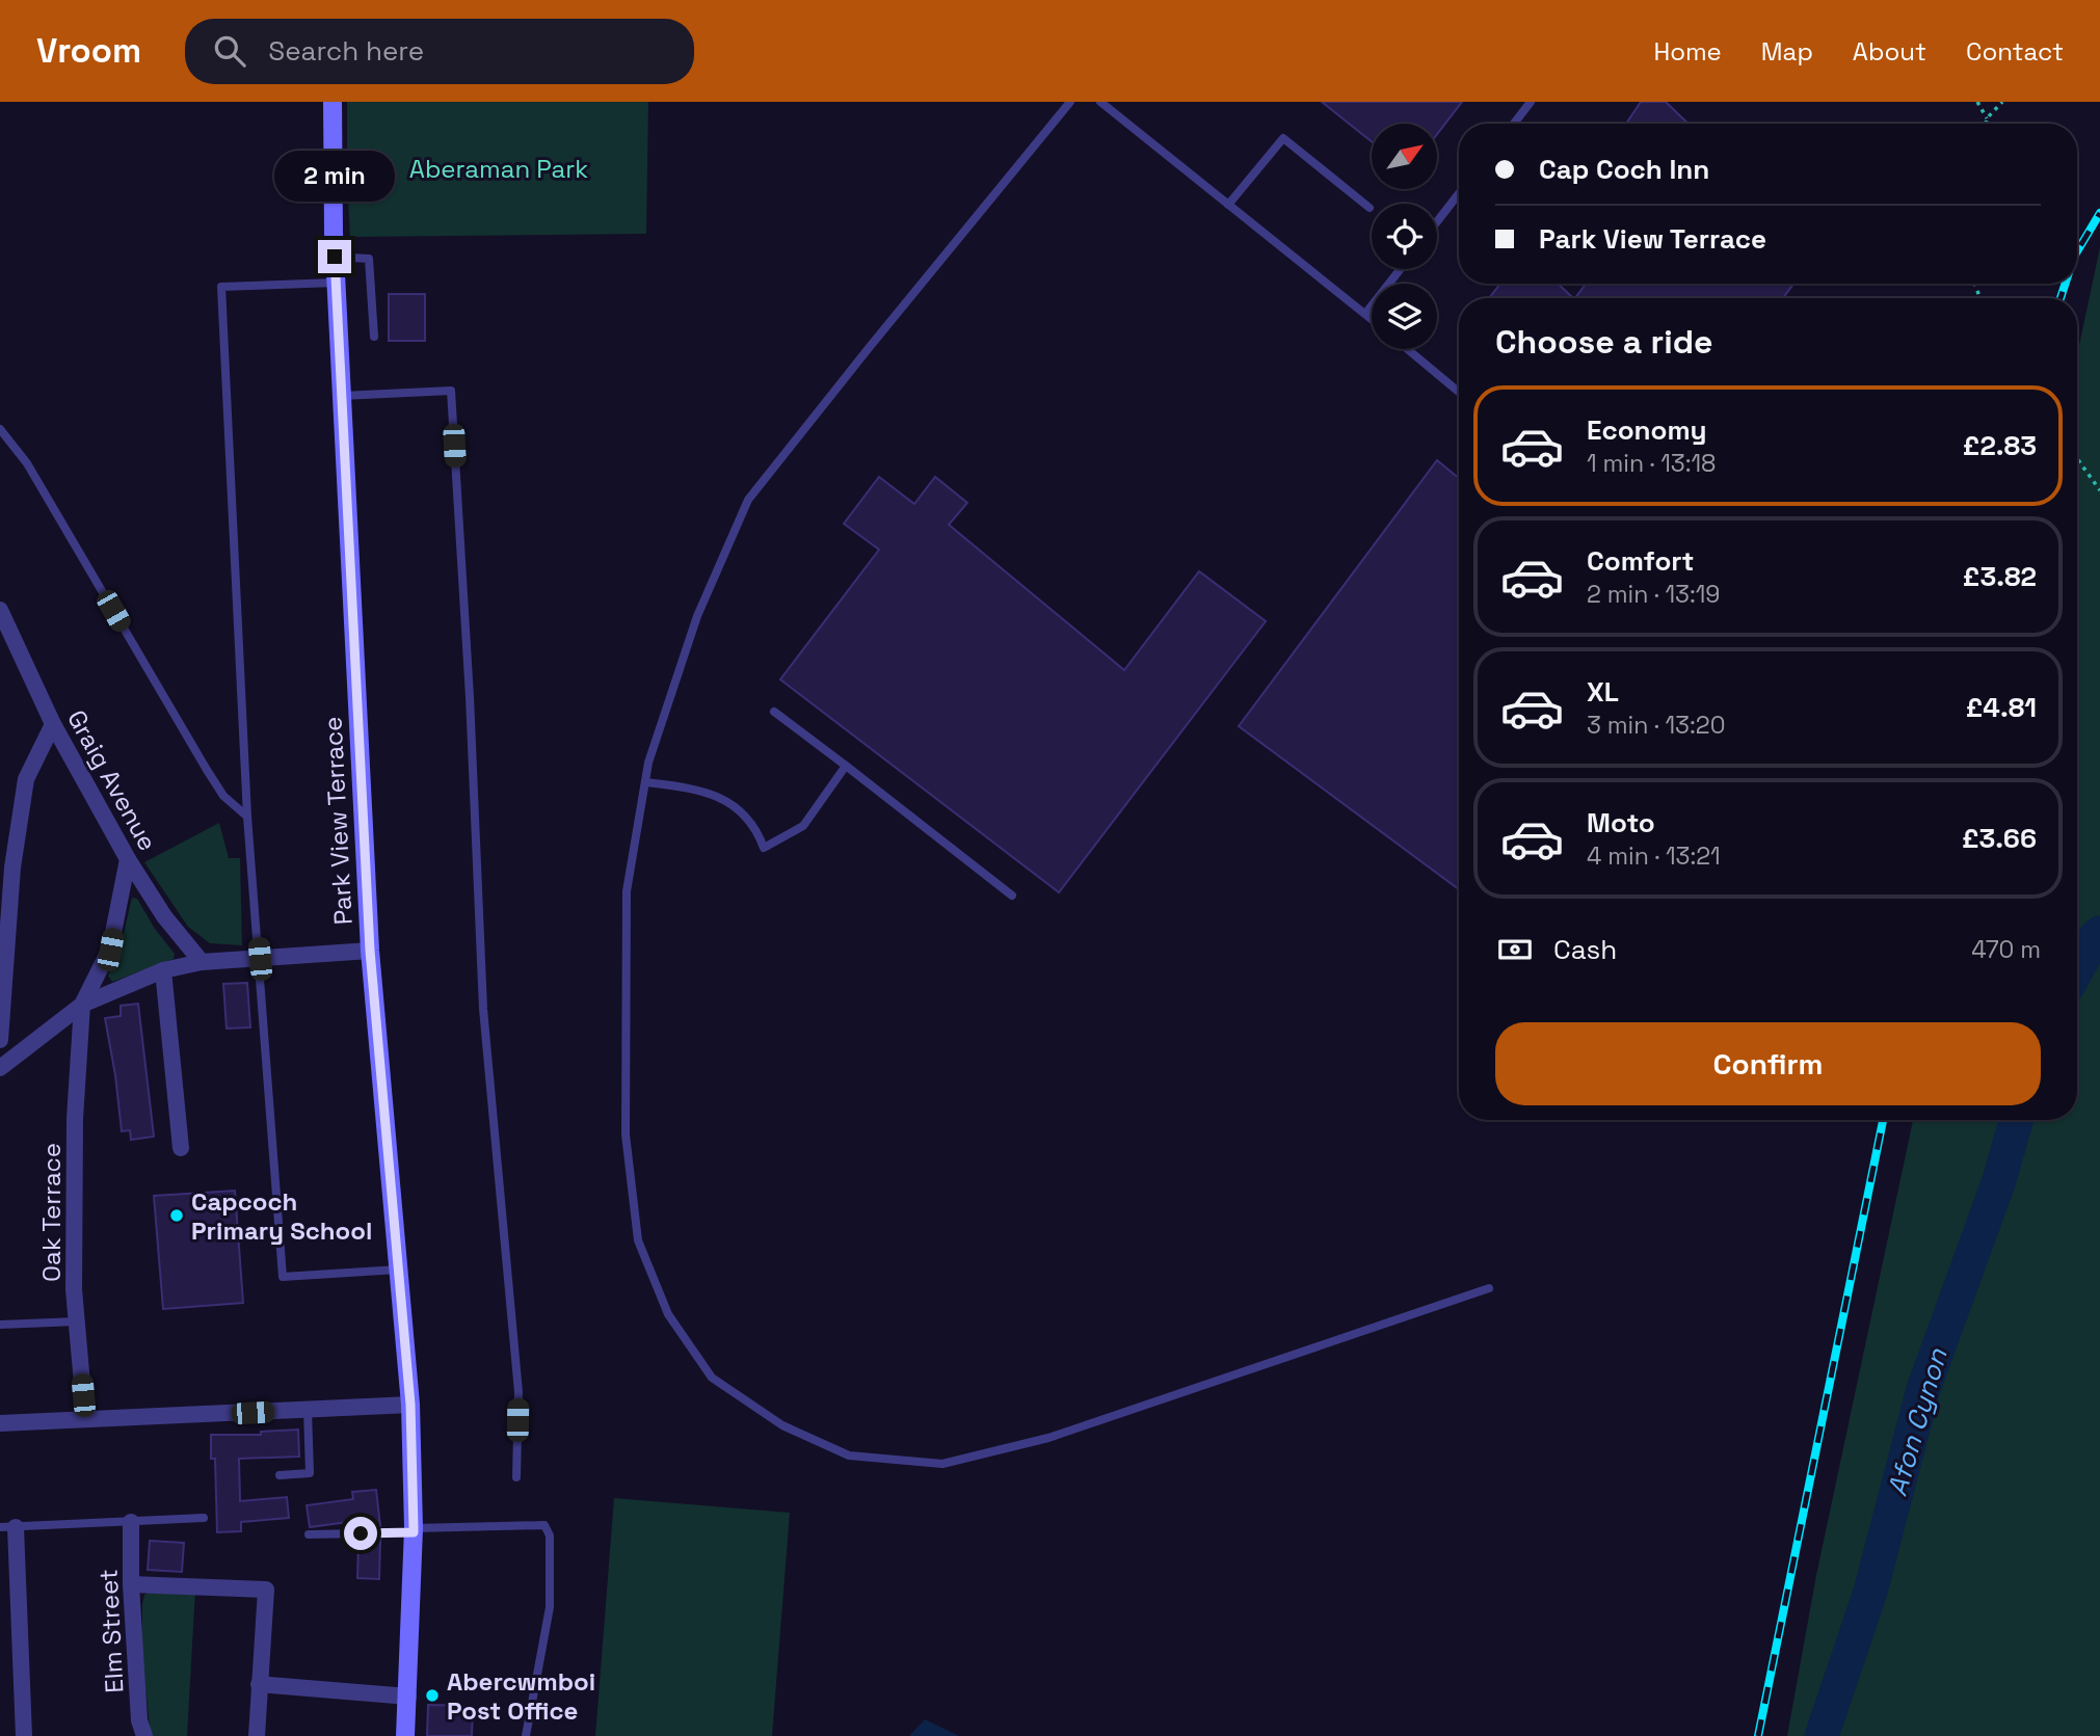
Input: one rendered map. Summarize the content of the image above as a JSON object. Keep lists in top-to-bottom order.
{
  "streets": {
    "main road": ["Park View Terrace"],
    "street": ["Graig Avenue", "Oak Terrace", "Elm Street"]
  },
  "water": ["Afon Cynon"],
  "parks": ["Aberaman Park"],
  "places": ["Capcoch Primary School", "Abercwmboi Post Office"],
  "north": "top right",
  "page": {
    "header": "Vroom",
    "search": "Search here",
    "nav": [
      "Home",
      "Map",
      "About",
      "Contact"
    ],
    "banner": ["Cap Coch Inn", "Park View Terrace"],
    "bubble": "2 min",
    "heading": "Choose a ride",
    "list": [
      {
        "name": "Economy",
        "note": "1 min · 13:18",
        "value": "£2.83"
      },
      {
        "name": "Comfort",
        "note": "2 min · 13:19",
        "value": "£3.82"
      },
      {
        "name": "XL",
        "note": "3 min · 13:20",
        "value": "£4.81"
      },
      {
        "name": "Moto",
        "note": "4 min · 13:21",
        "value": "£3.66"
      }
    ],
    "pay": ["Cash", "470 m"],
    "buttons": "Confirm"
  }
}
